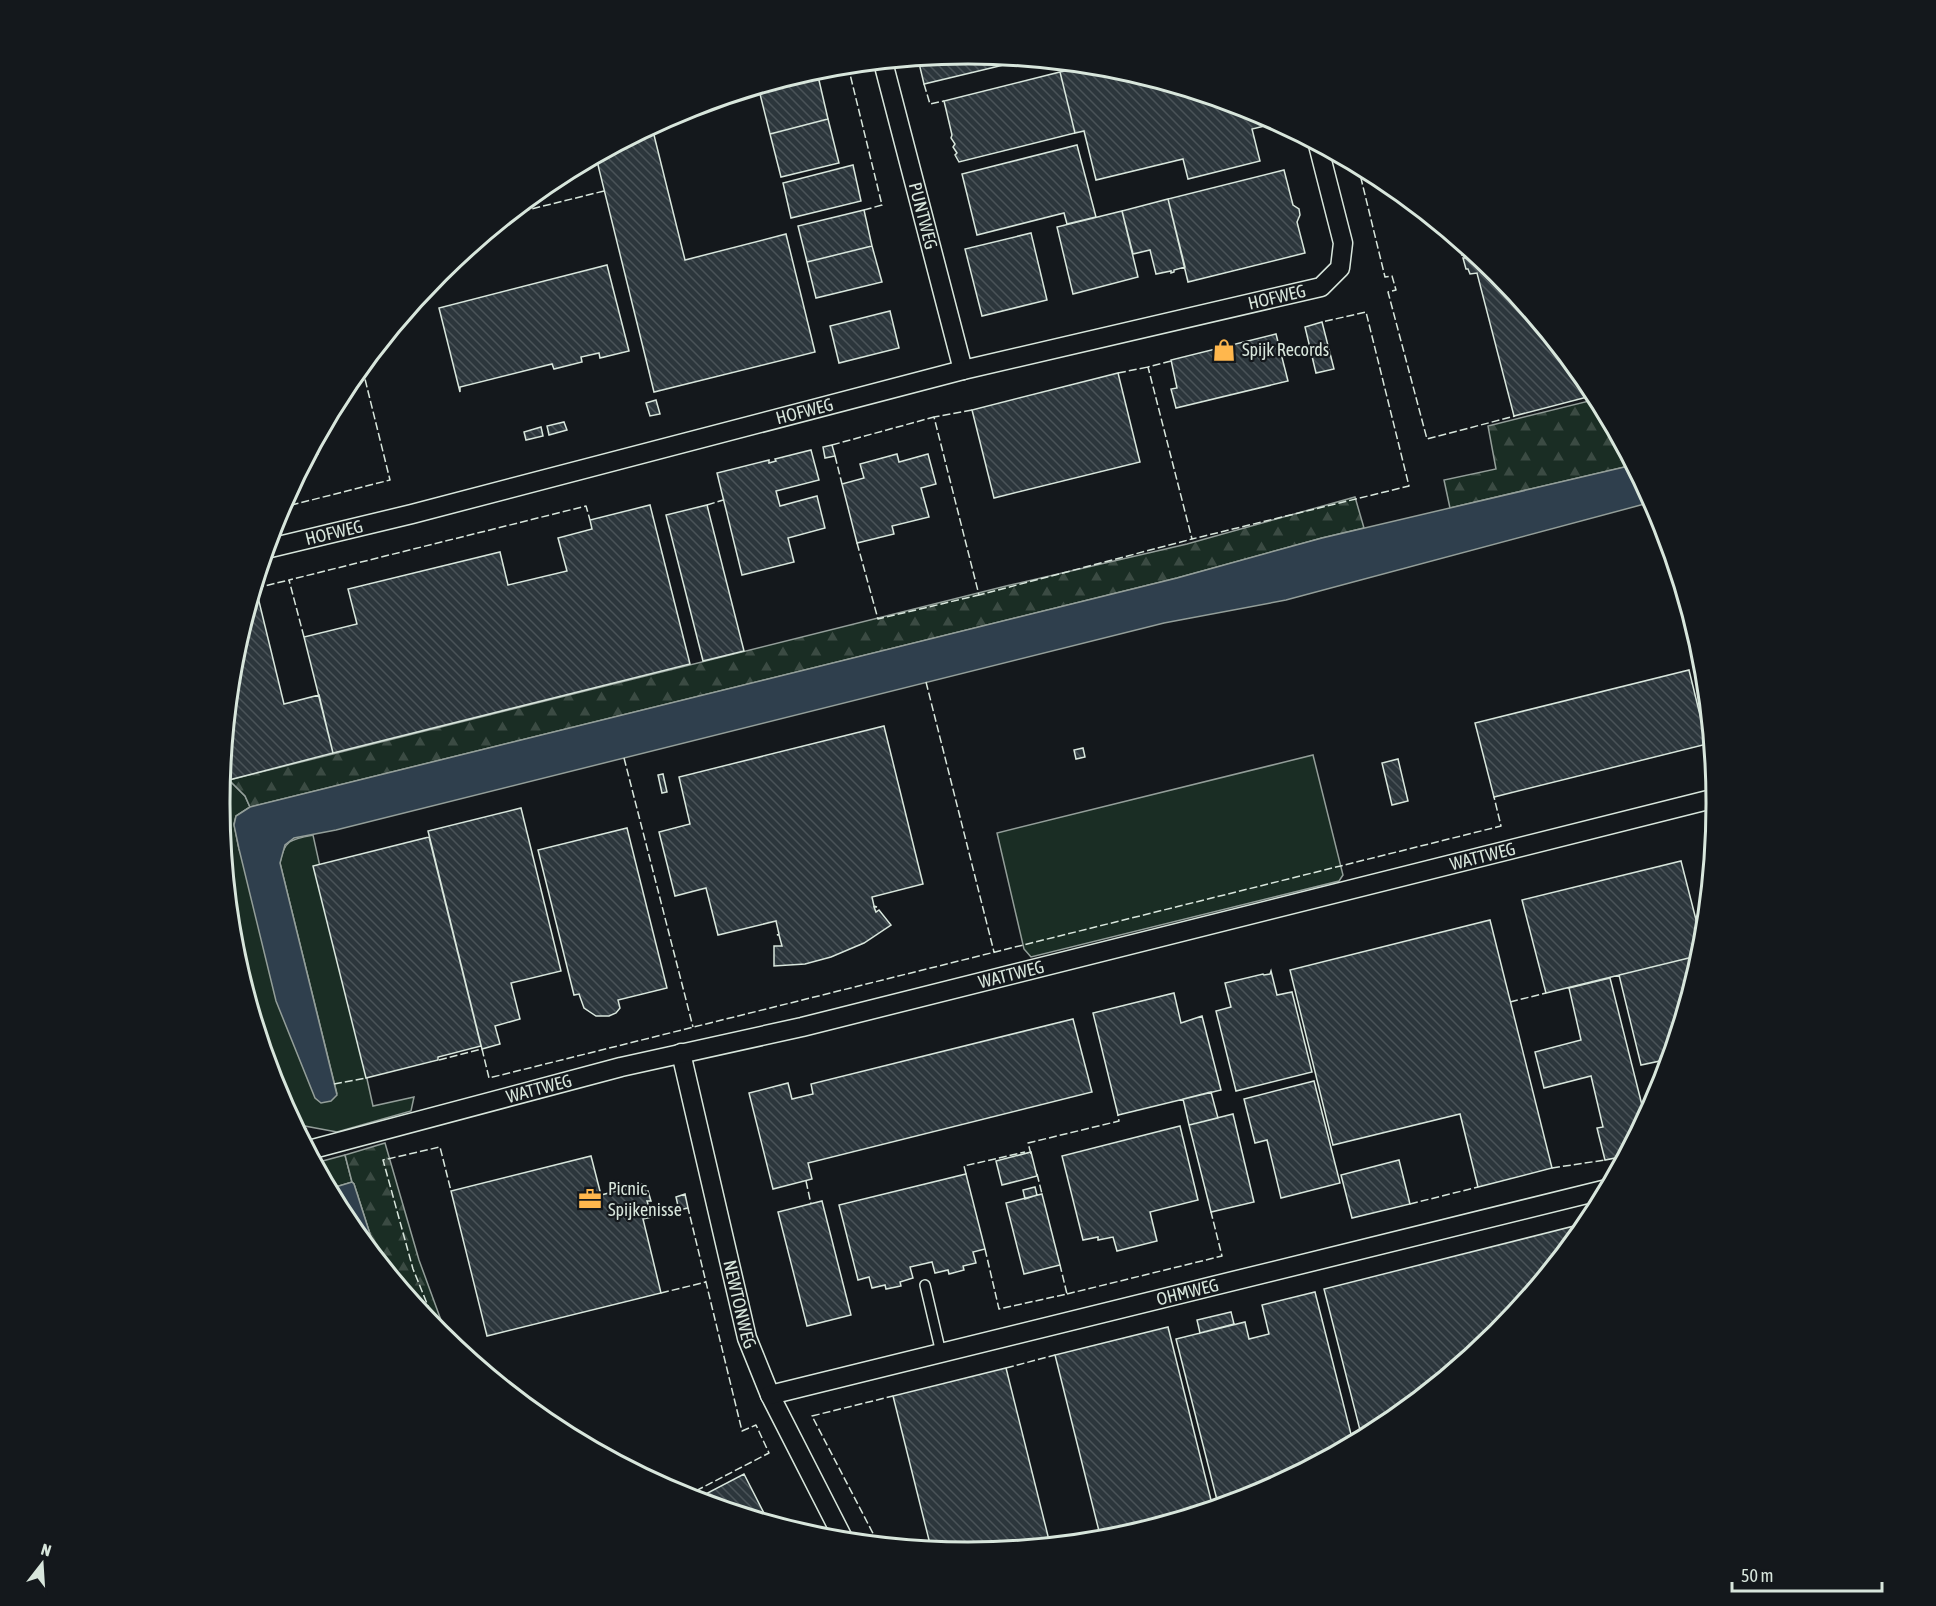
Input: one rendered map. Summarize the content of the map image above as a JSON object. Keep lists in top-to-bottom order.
{
  "streets": {
    "street": [
      "PUNTWEG",
      "HOFWEG",
      "WATTWEG",
      "OHMWEG",
      "NEWTONWEG"
    ]
  },
  "crossings": [
    ["PUNTWEG", "HOFWEG"],
    ["WATTWEG", "NEWTONWEG"],
    ["OHMWEG", "NEWTONWEG"]
  ],
  "places": {
    "shop": ["Spijk Records"],
    "office": ["Picnic Spijkenisse"]
  },
  "scale_bar": "50 m",
  "north": "top"
}
